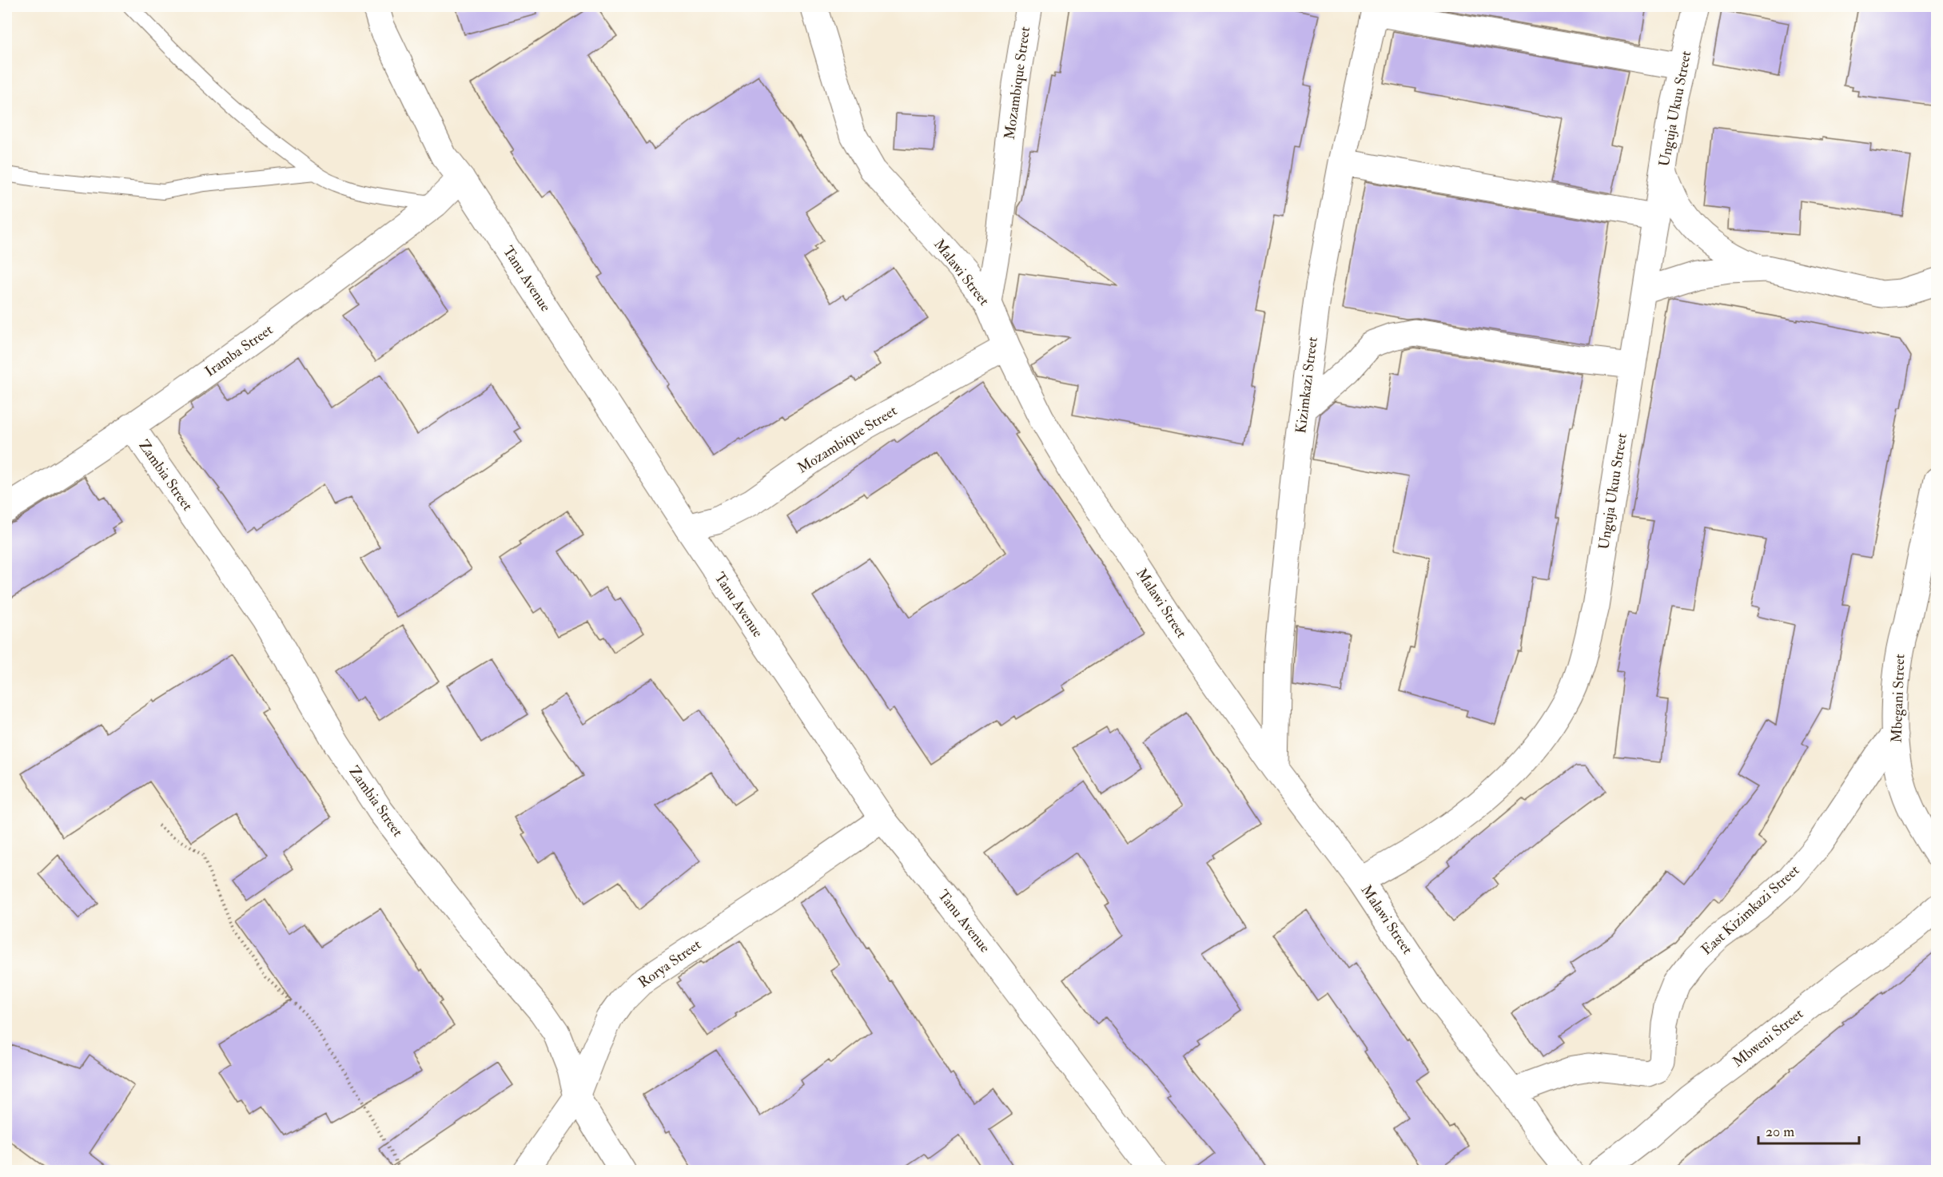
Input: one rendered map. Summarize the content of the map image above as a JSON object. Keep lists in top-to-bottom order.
{
  "streets": {
    "street": [
      "Mozambique Street",
      "Unguja Ukuu Street",
      "Malawi Street",
      "Tanu Avenue",
      "Iramba Street",
      "Kizimkazi Street",
      "Zambia Street",
      "Mbegani Street",
      "East Kizimkazi Street",
      "Rorya Street",
      "Mbweni Street"
    ]
  },
  "crossings": [
    ["Mozambique Street", "Malawi Street"],
    ["Mozambique Street", "Tanu Avenue"],
    ["Unguja Ukuu Street", "Malawi Street"],
    ["Malawi Street", "Kizimkazi Street"],
    ["Malawi Street", "East Kizimkazi Street"],
    ["Tanu Avenue", "Iramba Street"],
    ["Tanu Avenue", "Rorya Street"],
    ["Iramba Street", "Zambia Street"],
    ["Zambia Street", "Rorya Street"],
    ["Mbegani Street", "East Kizimkazi Street"]
  ],
  "scale_bar": "20 m"
}
